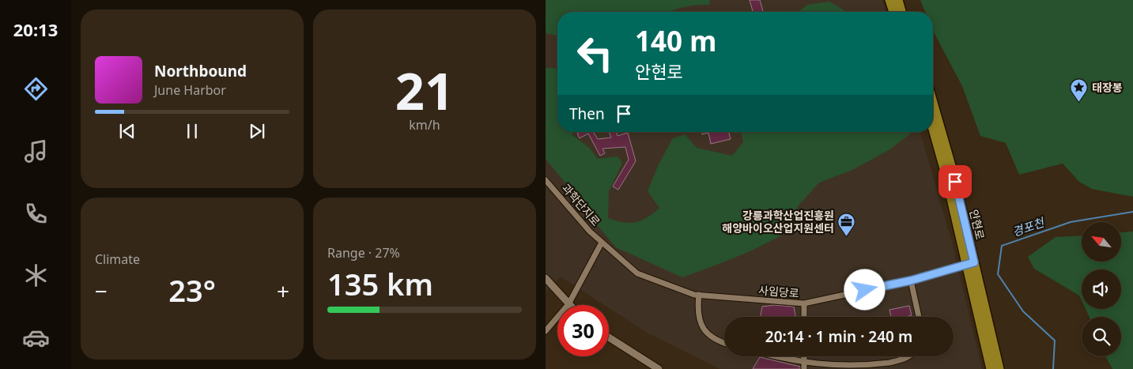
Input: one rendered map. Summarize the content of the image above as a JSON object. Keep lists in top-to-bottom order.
{
  "streets": {
    "highway": ["안현로"],
    "street": ["과학단지로", "사임당로"]
  },
  "crossings": [
    ["과학단지로", "사임당로"],
    ["안현로", "사임당로"]
  ],
  "water": ["경포천"],
  "places": {
    "place": ["태장봉"],
    "office": ["강릉과학산업진흥원 해양바이오산업지원센터"]
  },
  "north": "top left",
  "page": {
    "tabs": "20:13",
    "tile": [
      ["21", "km/h"],
      "Climate",
      ["Range · 27%", "135 km"]
    ],
    "turn": ["140 m", "안현로"],
    "song": ["Northbound", "June Harbor"],
    "then": "Then",
    "heat": ["−", "23°", "+"],
    "limit": "30",
    "trip": "20:14 · 1 min · 240 m"
  }
}
